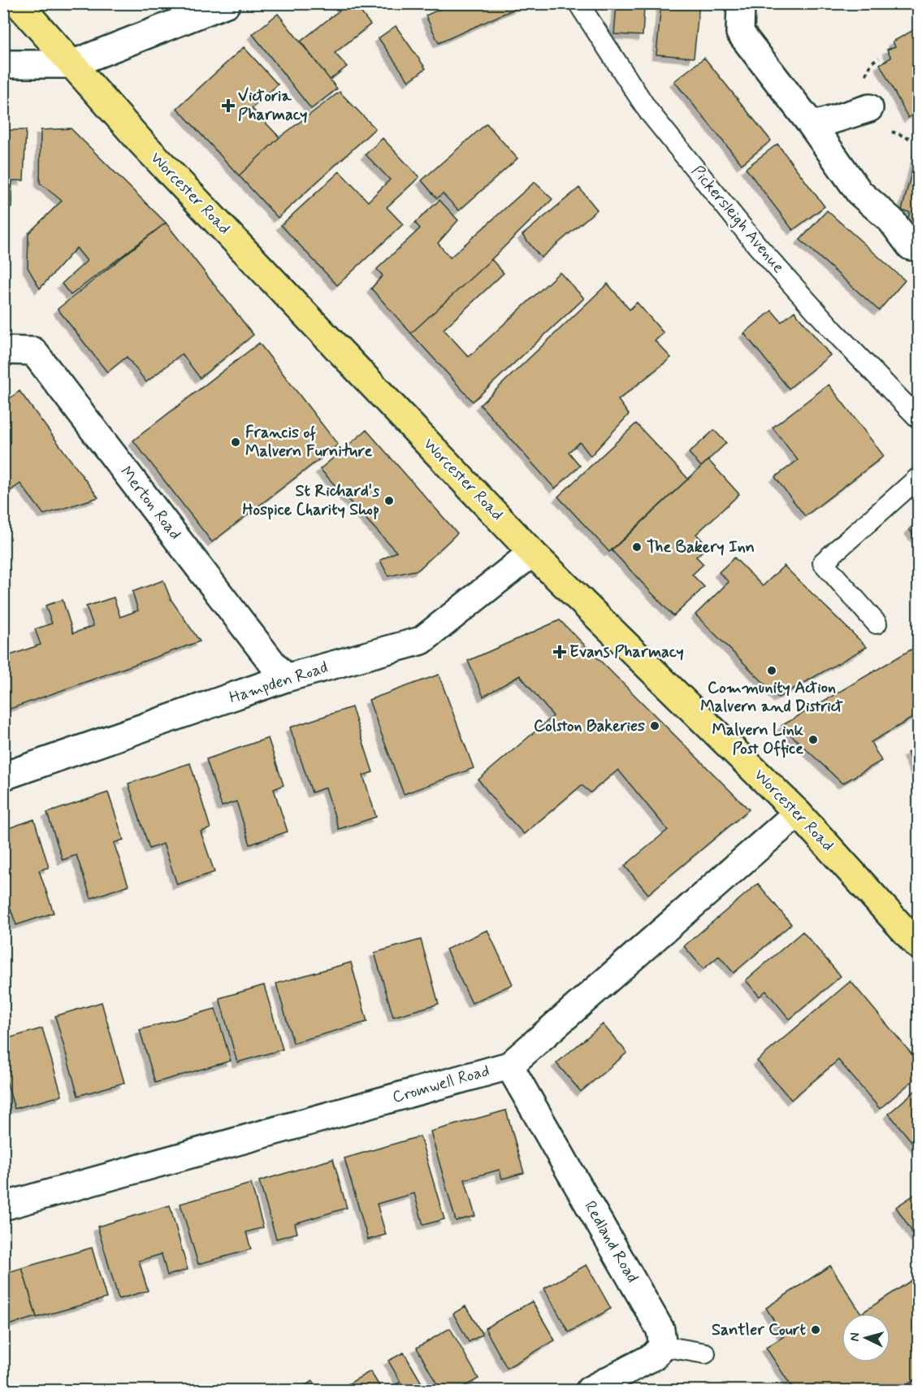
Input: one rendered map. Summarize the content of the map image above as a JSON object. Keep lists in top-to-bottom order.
{
  "streets": {
    "highway": ["Worcester Road"],
    "street": [
      "Merton Road",
      "Hampden Road",
      "Cromwell Road",
      "Redland Road"
    ],
    "lane": ["Pickersleigh Avenue"]
  },
  "crossings": [
    ["Worcester Road", "Hampden Road"],
    ["Worcester Road", "Cromwell Road"],
    ["Merton Road", "Hampden Road"],
    ["Cromwell Road", "Redland Road"]
  ],
  "places": {
    "health": ["Victoria Pharmacy", "Evans Pharmacy"],
    "other": [
      "Francis of Malvern Furniture",
      "St Richard's Hospice Charity Shop",
      "The Bakery Inn",
      "Community Action Malvern and District",
      "Colston Bakeries",
      "Malvern Link Post Office",
      "Santler Court"
    ]
  },
  "north": "left"
}
